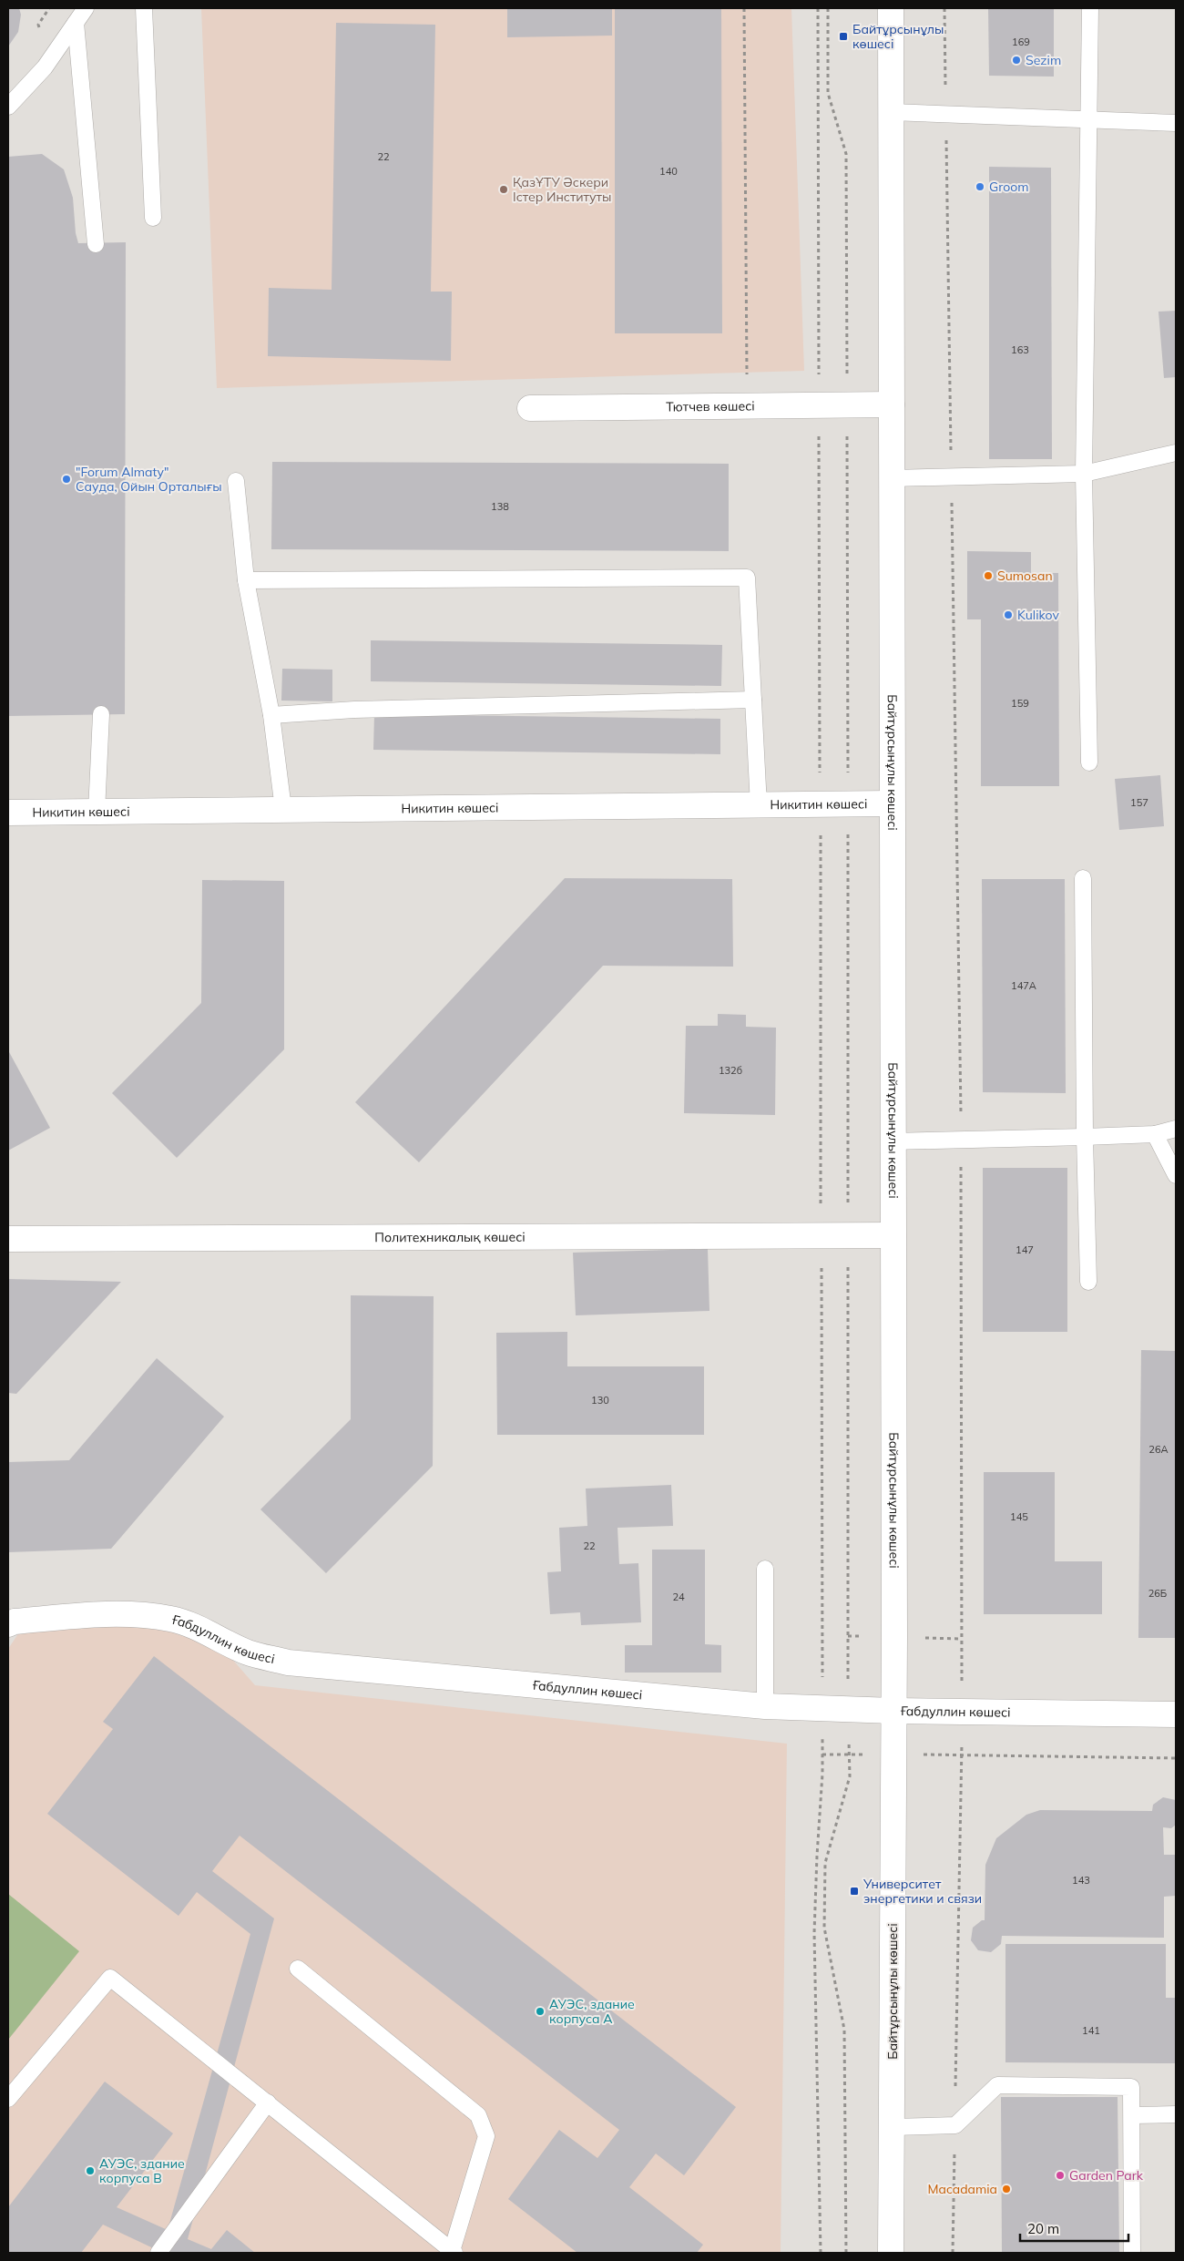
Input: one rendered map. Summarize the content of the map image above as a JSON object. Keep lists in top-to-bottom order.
{
  "streets": {
    "street": [
      "Тютчев көшесі",
      "Байтұрсынұлы көшесі",
      "Никитин көшесі",
      "Политехникалық көшесі",
      "Ғабдуллин көшесі"
    ]
  },
  "crossings": [
    ["Тютчев көшесі", "Байтұрсынұлы көшесі"],
    ["Байтұрсынұлы көшесі", "Никитин көшесі"],
    ["Байтұрсынұлы көшесі", "Политехникалық көшесі"],
    ["Байтұрсынұлы көшесі", "Ғабдуллин көшесі"]
  ],
  "places": {
    "transit": ["Байтұрсынұлы көшесі", "Университет энергетики и связи"],
    "other": [
      "Sezim",
      "Groom",
      "ҚазҰТУ Әскери Істер Институты",
      "\"Forum Almaty\" Сауда, Ойын Орталығы",
      "Sumosan",
      "Kulikov",
      "АУЭС, здание корпуса A",
      "АУЭС, здание корпуса В",
      "Garden Park",
      "Macadamia"
    ]
  },
  "house_numbers": [
    "169",
    "22",
    "140",
    "163",
    "138",
    "159",
    "157",
    "147А",
    "132б",
    "147",
    "130",
    "26А",
    "145",
    "22",
    "26Б",
    "24",
    "143",
    "141"
  ],
  "scale_bar": "20 m"
}
